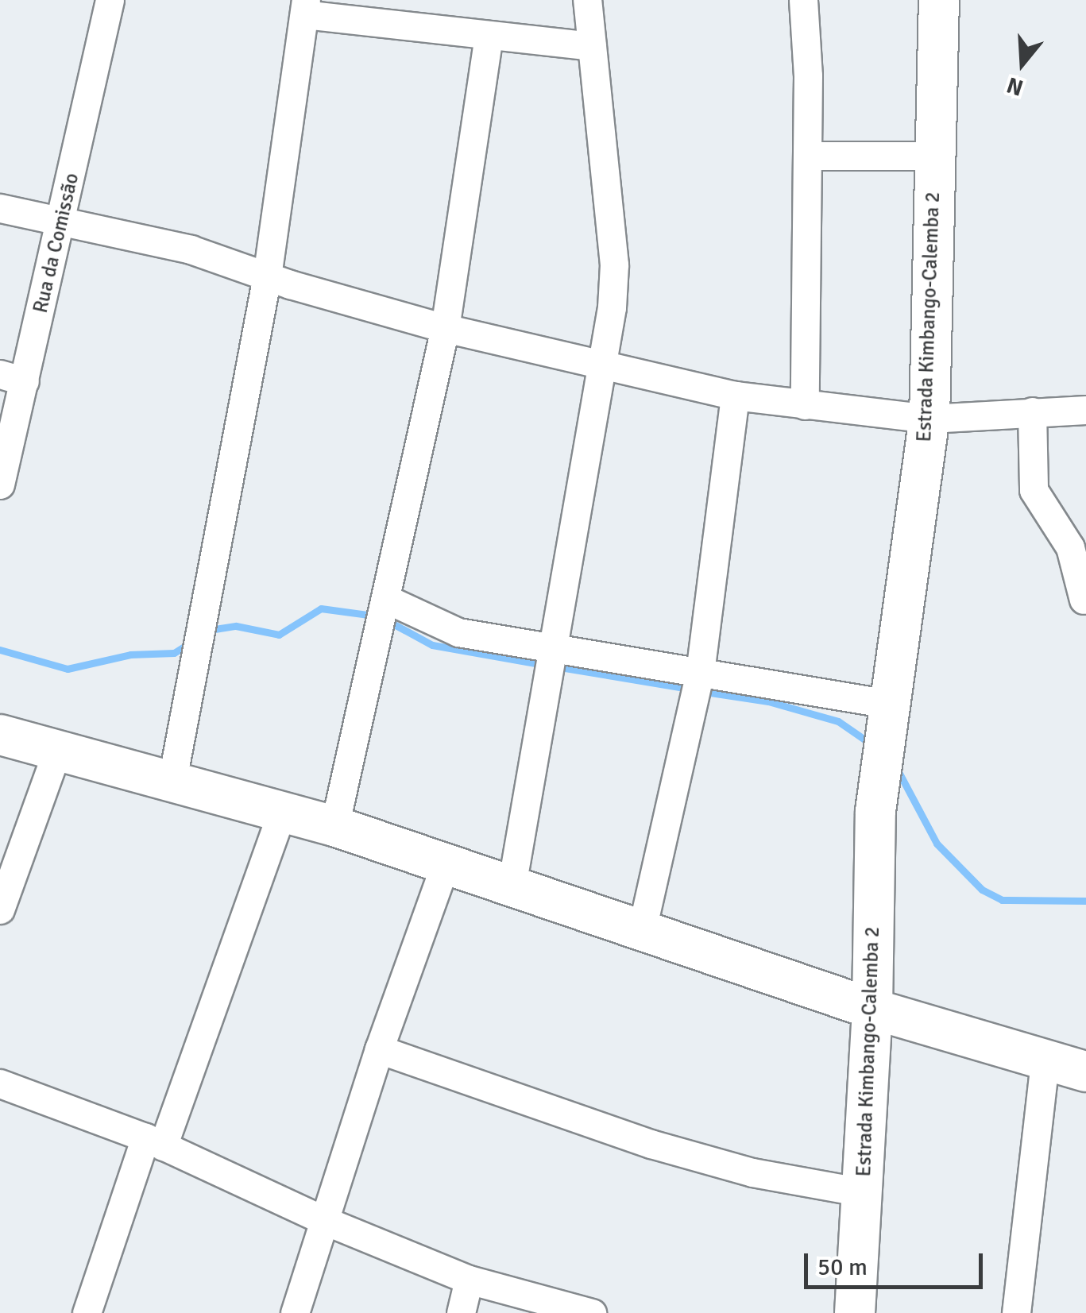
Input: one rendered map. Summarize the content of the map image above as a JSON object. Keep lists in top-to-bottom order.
{
  "streets": {
    "main road": ["Estrada Kimbango-Calemba 2"],
    "street": ["Rua da Comissão"]
  },
  "scale_bar": "50 m",
  "north": "bottom"
}
